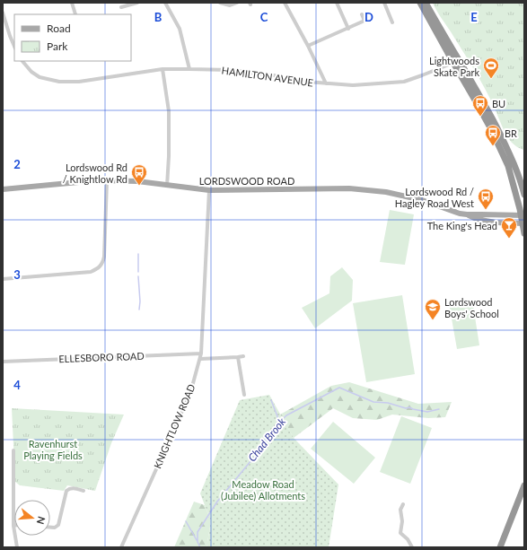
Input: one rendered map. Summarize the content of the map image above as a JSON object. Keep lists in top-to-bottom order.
{
  "streets": {
    "main road": ["LORDSWOOD ROAD"],
    "street": ["HAMILTON AVENUE", "ELLESBORO ROAD", "KNIGHTLOW ROAD"]
  },
  "crossings": [
    ["LORDSWOOD ROAD", "KNIGHTLOW ROAD"],
    ["ELLESBORO ROAD", "KNIGHTLOW ROAD"]
  ],
  "water": ["Chad Brook"],
  "parks": ["Ravenhurst Playing Fields", "Meadow Road (Jubilee) Allotments"],
  "places": {
    "sports": ["Lightwoods Skate Park"],
    "bus stop": [
      "BU",
      "BR",
      "Lordswood Rd / Knightlow Rd",
      "Lordswood Rd / Hagley Road West"
    ],
    "bar": ["The King's Head"],
    "school or university": ["Lordswood Boys' School"]
  },
  "legend": ["Road", "Park"],
  "north": "right",
  "grid": {
    "columns": [
      "B",
      "C",
      "D",
      "E"
    ],
    "rows": ["2", "3", "4"]
  }
}
